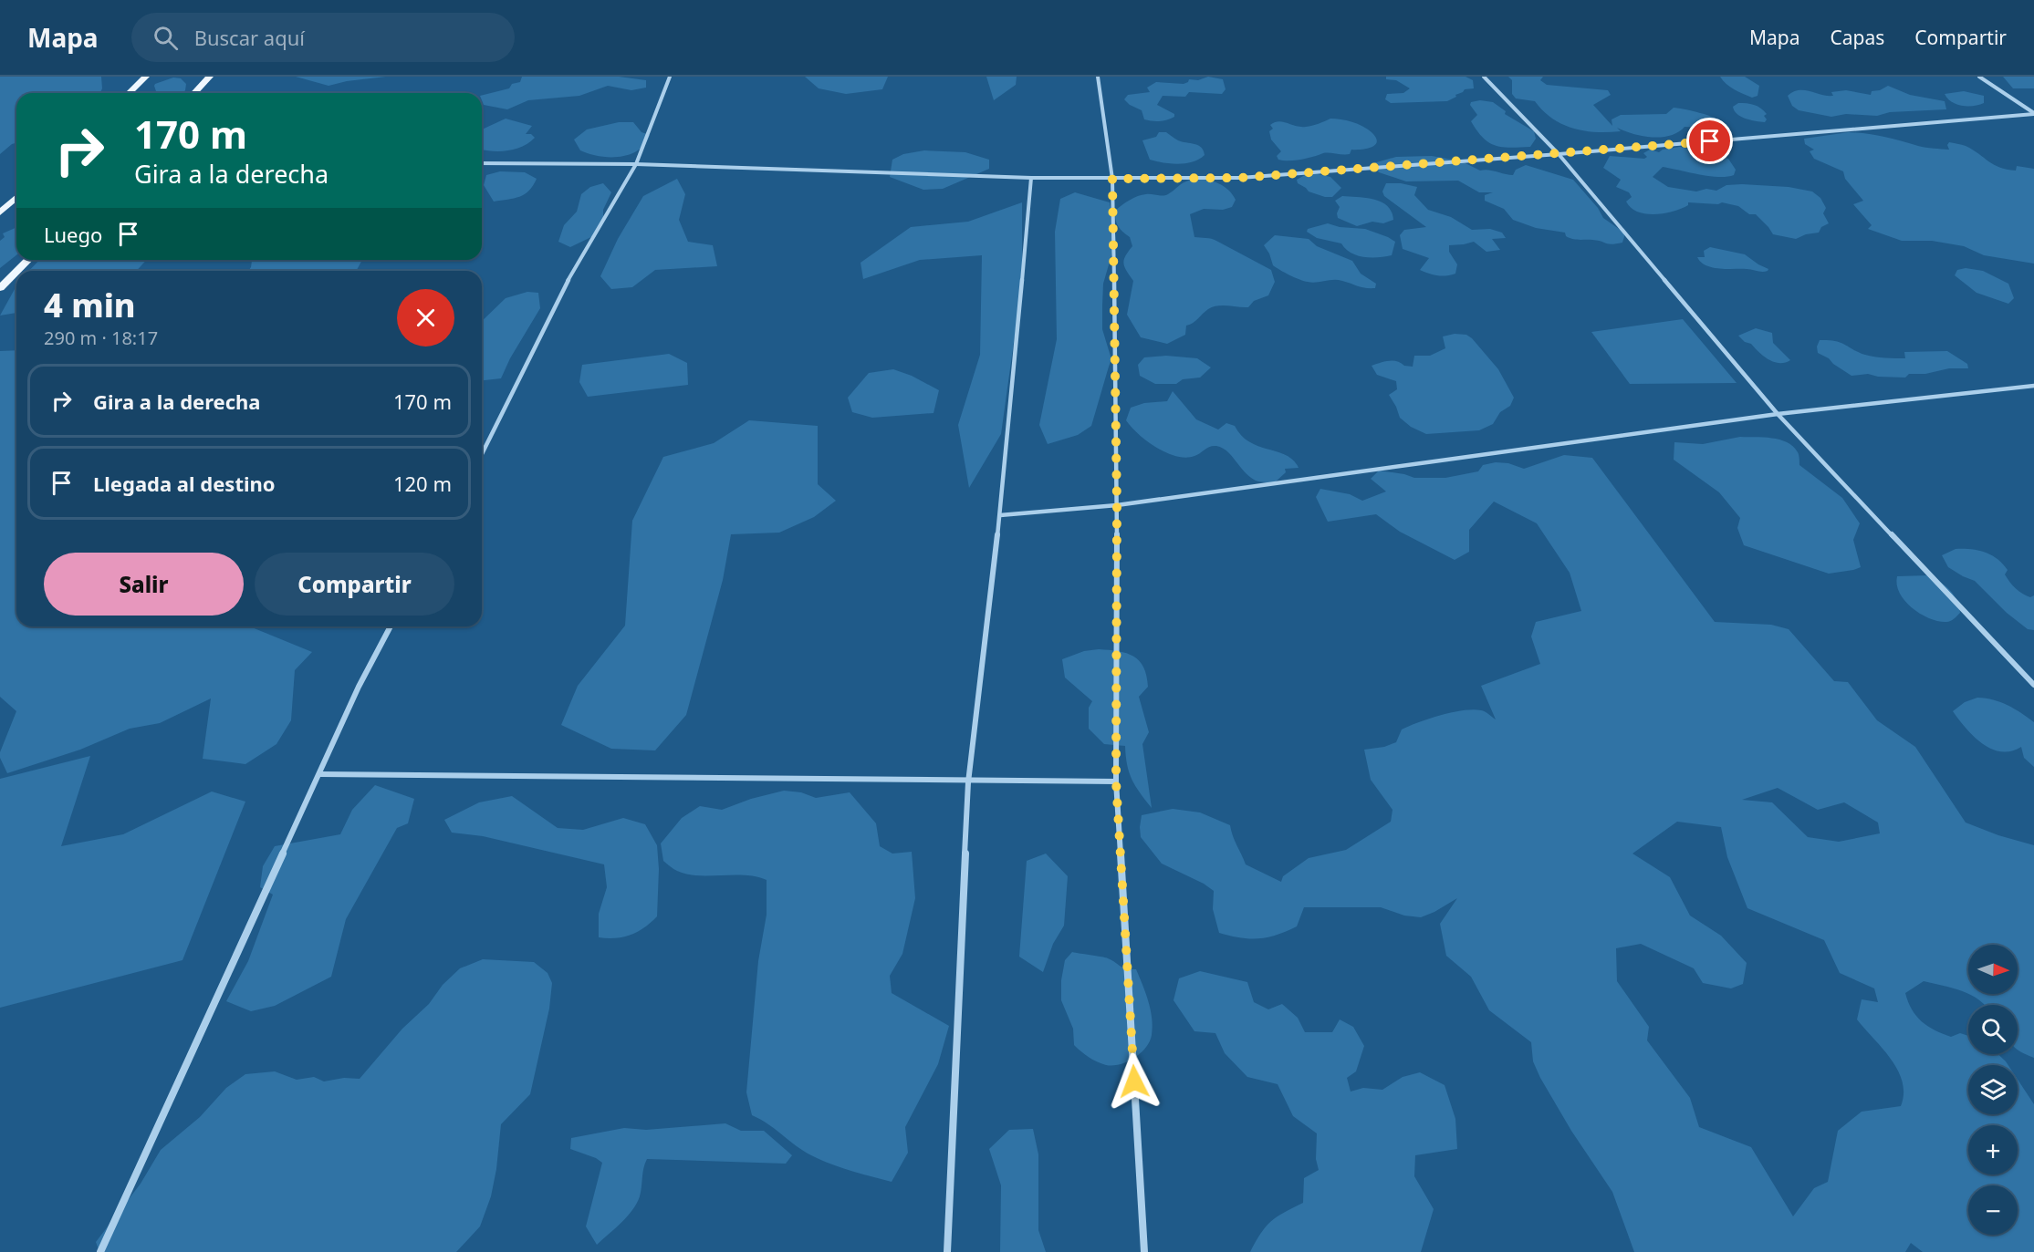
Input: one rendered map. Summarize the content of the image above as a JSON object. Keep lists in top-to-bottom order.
{
  "north": "right",
  "page": {
    "header": "Mapa",
    "search": "Buscar aquí",
    "nav": ["Mapa", "Capas", "Compartir"],
    "turn": ["170 m", "Gira a la derecha"],
    "then": "Luego",
    "heading": ["4 min", "290 m · 18:17"],
    "list": [
      {
        "name": "Gira a la derecha",
        "value": "170 m"
      },
      {
        "name": "Llegada al destino",
        "value": "120 m"
      }
    ],
    "buttons": ["Salir", "Compartir"],
    "map_buttons": ["+", "−"]
  }
}
